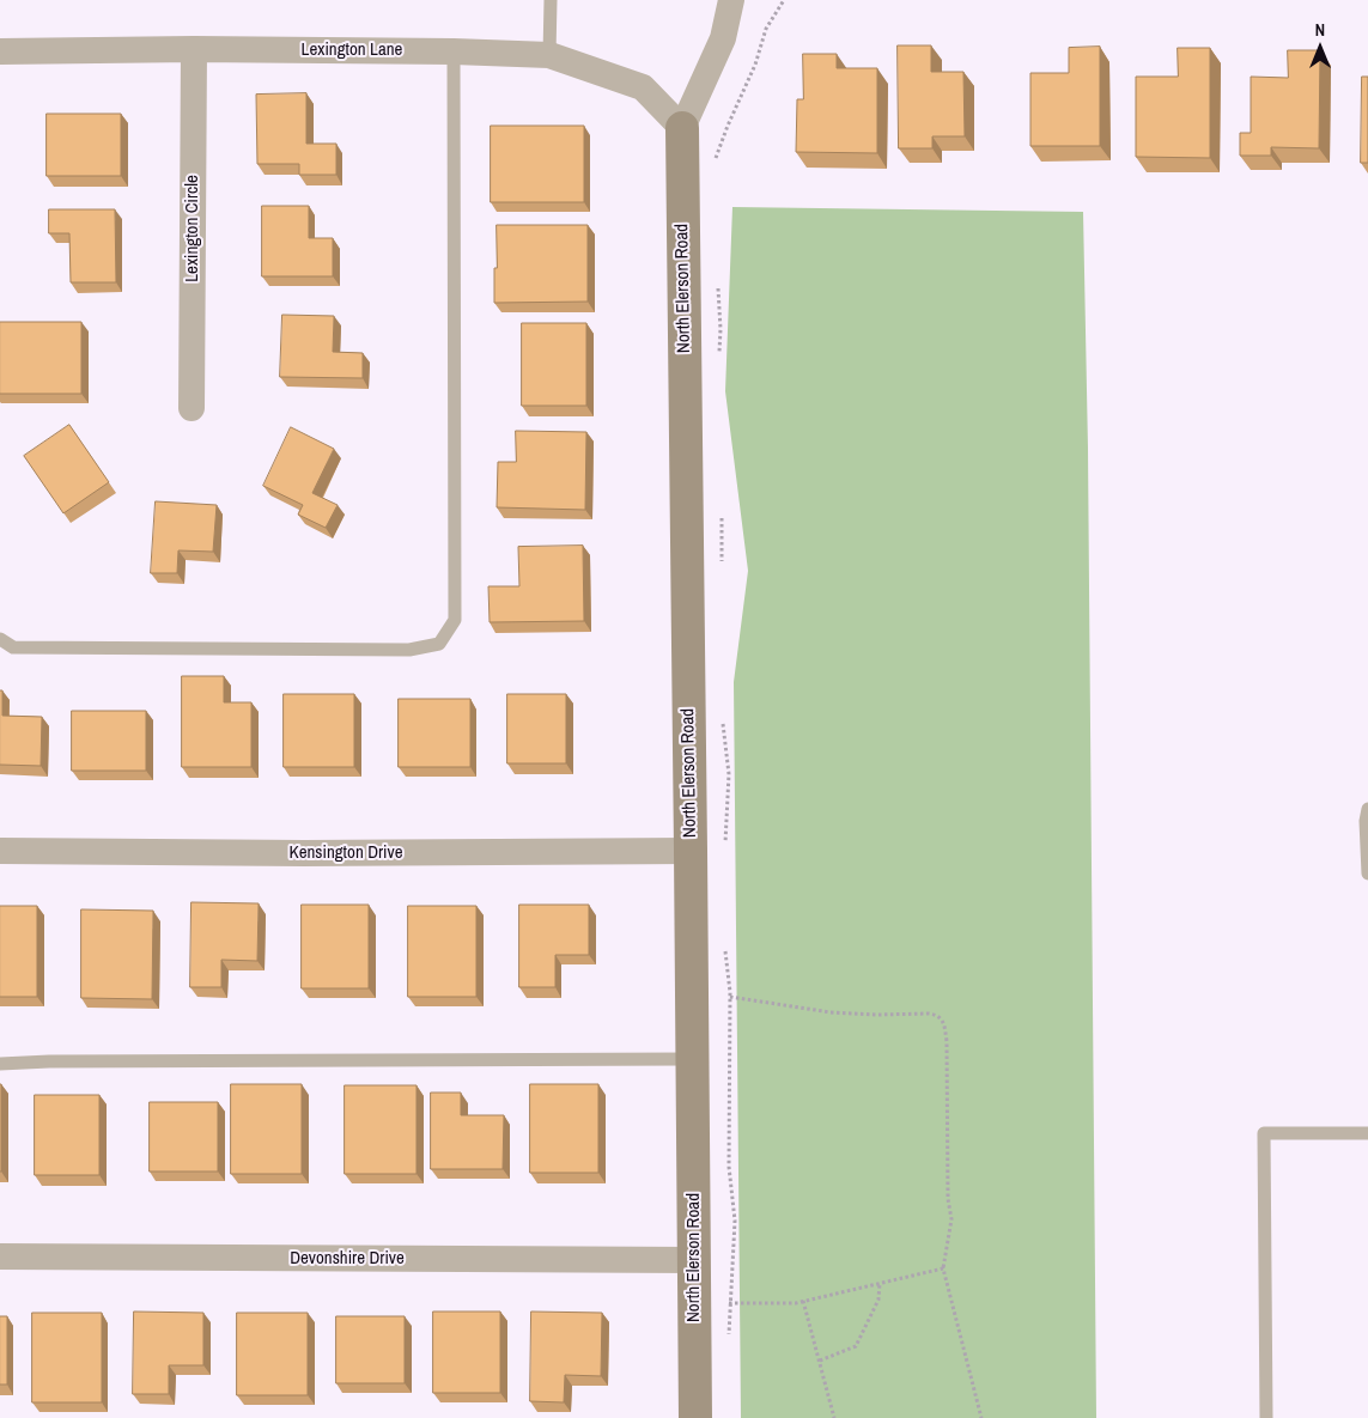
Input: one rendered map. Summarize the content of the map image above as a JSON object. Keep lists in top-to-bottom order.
{
  "streets": {
    "street": [
      "Lexington Lane",
      "Lexington Circle",
      "North Elerson Road",
      "Kensington Drive",
      "Devonshire Drive"
    ]
  },
  "crossings": [
    ["Lexington Lane", "Lexington Circle"],
    ["Lexington Lane", "North Elerson Road"],
    ["North Elerson Road", "Kensington Drive"],
    ["North Elerson Road", "Devonshire Drive"]
  ],
  "north": "top"
}
